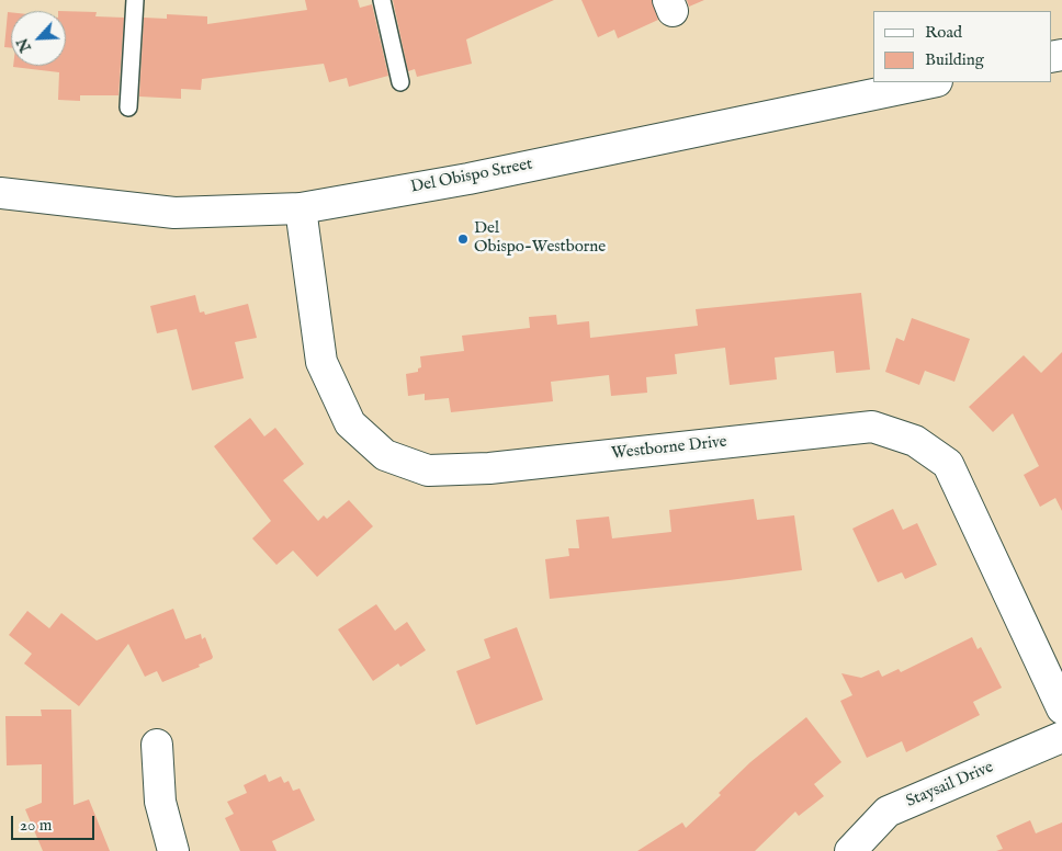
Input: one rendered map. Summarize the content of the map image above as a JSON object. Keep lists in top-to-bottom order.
{
  "streets": {
    "street": ["Del Obispo Street", "Westborne Drive", "Staysail Drive"]
  },
  "crossings": [
    ["Del Obispo Street", "Westborne Drive"]
  ],
  "places": ["Del Obispo-Westborne"],
  "legend": ["Road", "Building"],
  "scale_bar": "20 m",
  "north": "bottom left"
}
